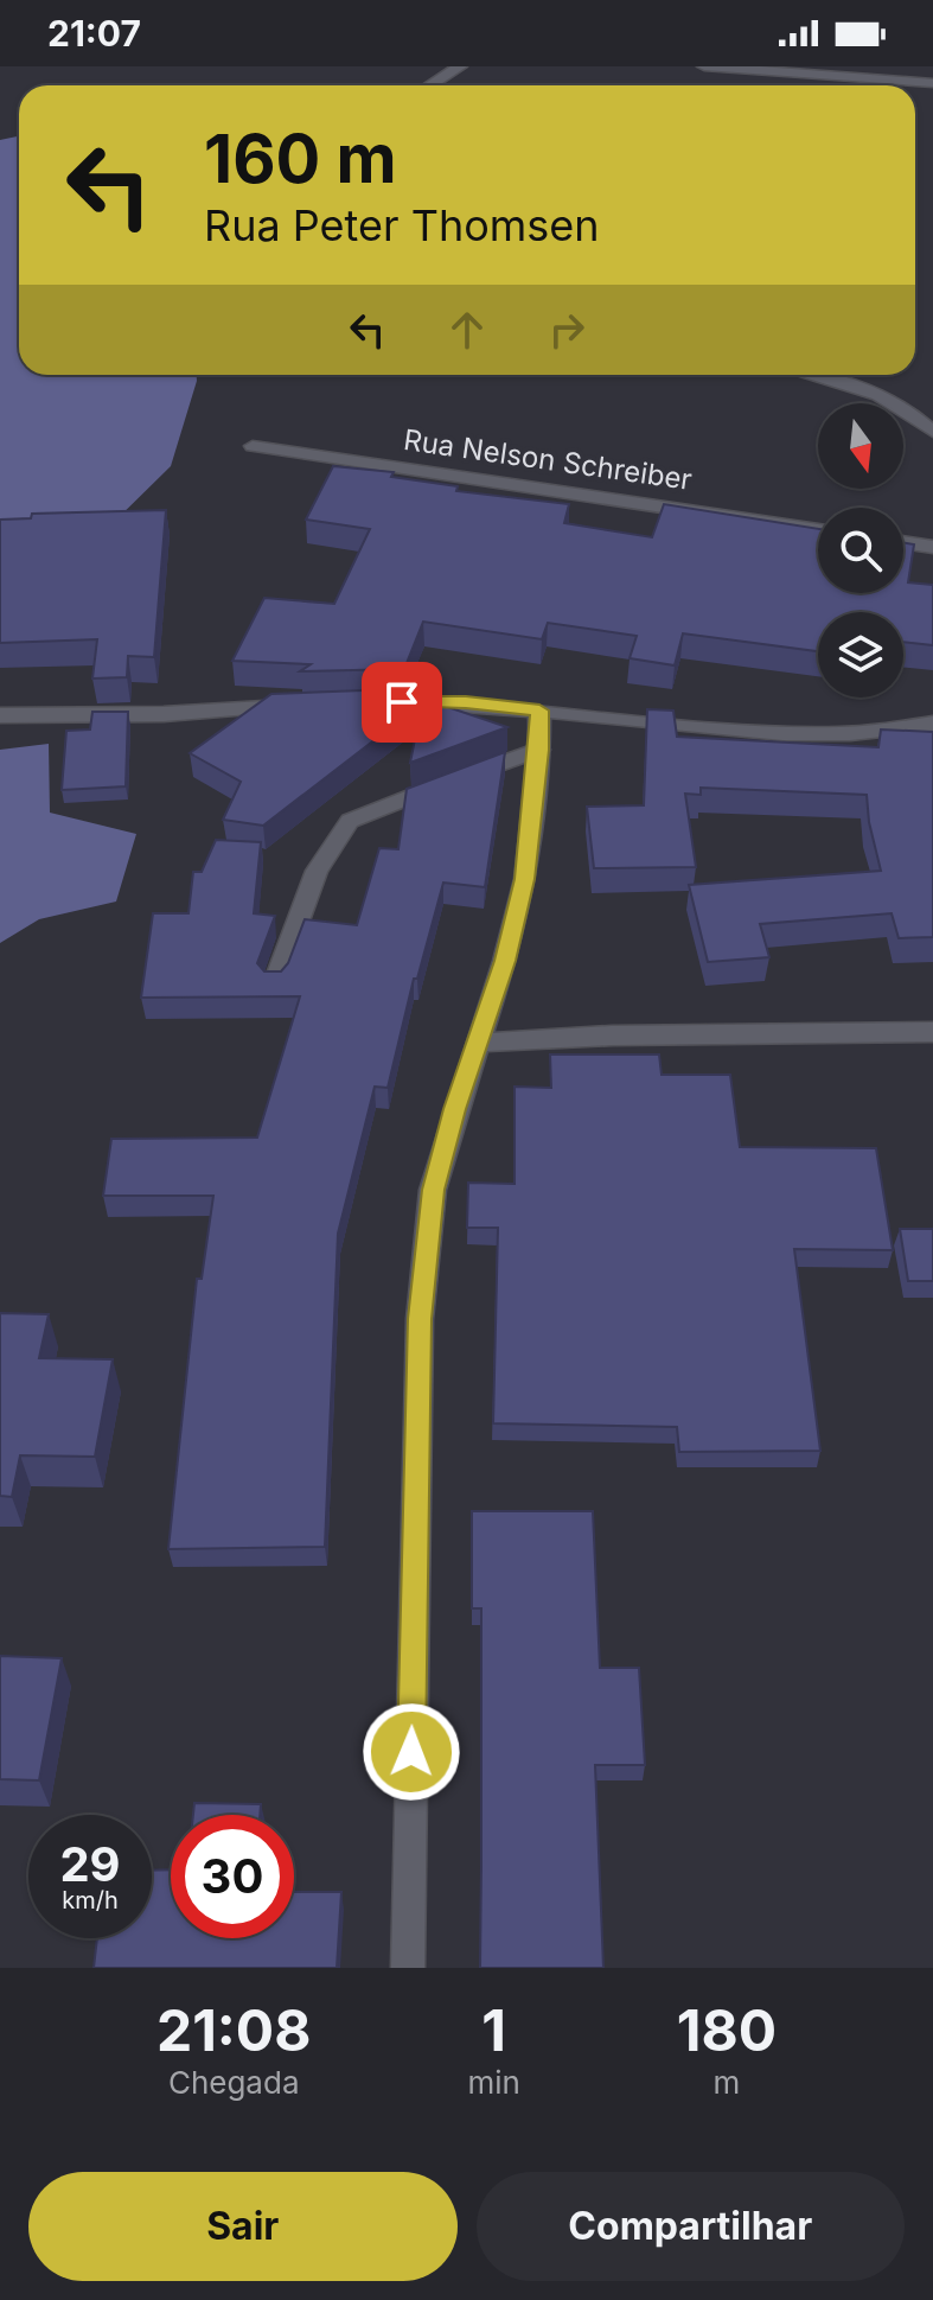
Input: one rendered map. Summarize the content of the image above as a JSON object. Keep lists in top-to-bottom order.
{
  "streets": {
    "street": ["Rua Nelson Schreiber"]
  },
  "north": "bottom",
  "page": {
    "status": "21:07",
    "turn": ["160 m", "Rua Peter Thomsen"],
    "speed": "29 km/h",
    "limit": "30",
    "eta": [
      "21:08",
      "Chegada",
      "1",
      "min",
      "180",
      "m"
    ],
    "buttons": ["Sair", "Compartilhar"]
  }
}
